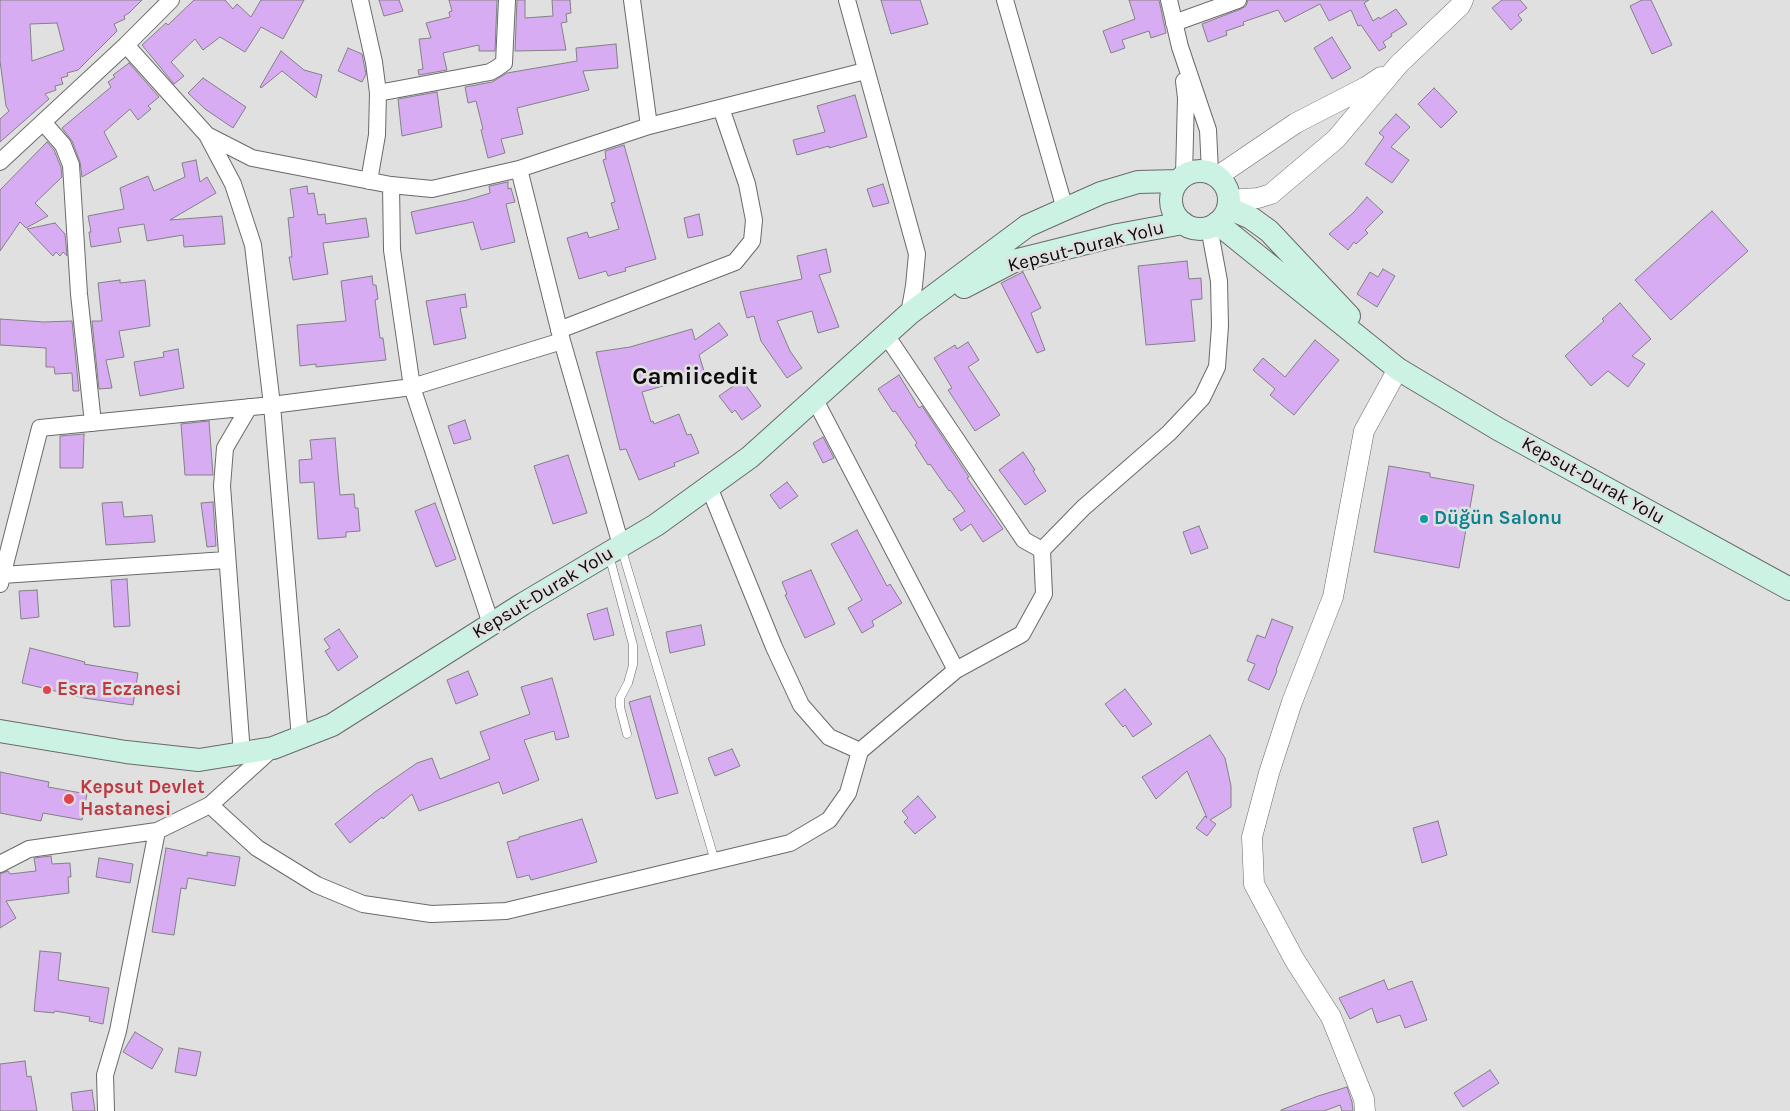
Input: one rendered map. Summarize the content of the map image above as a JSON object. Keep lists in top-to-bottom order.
{
  "streets": {
    "main road": ["Kepsut-Durak Yolu"]
  },
  "districts": ["Camiicedit"],
  "places": ["Düğün Salonu", "Esra Eczanesi", "Kepsut Devlet Hastanesi"]
}
